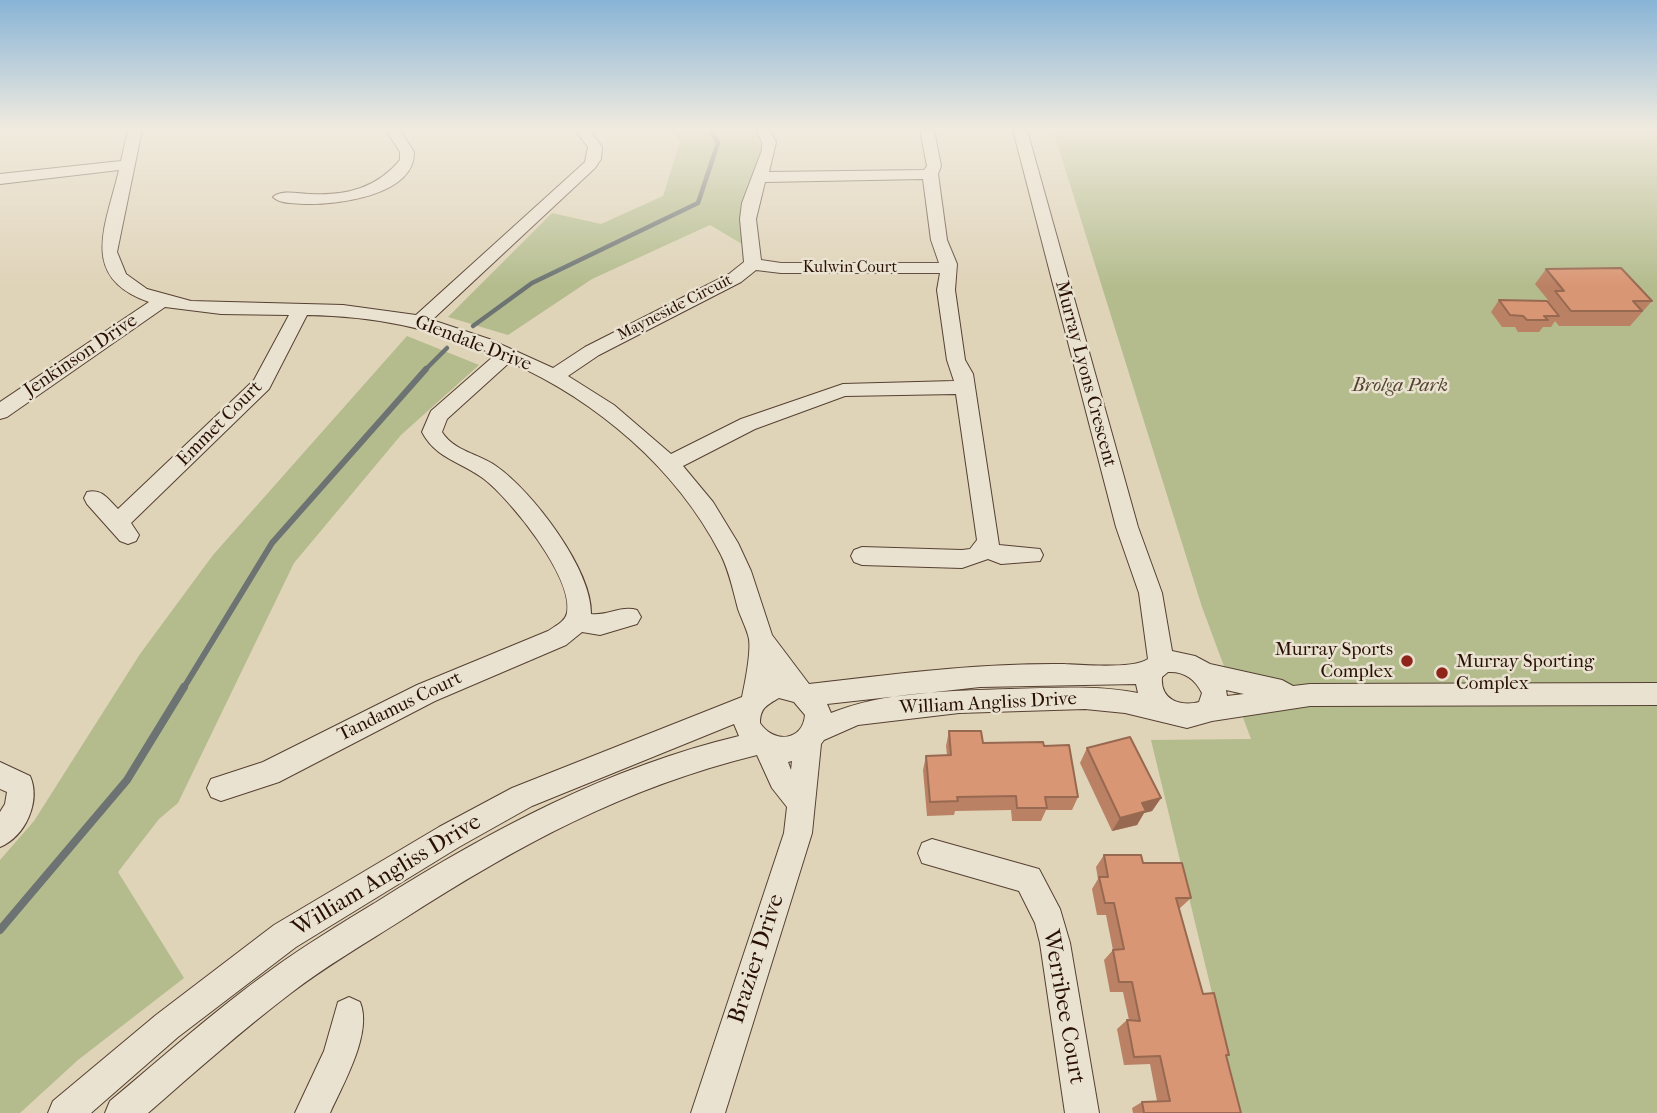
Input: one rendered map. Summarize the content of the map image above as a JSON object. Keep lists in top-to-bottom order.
{
  "streets": {
    "street": [
      "Kulwin Court",
      "Mayneside Circuit",
      "Glendale Drive",
      "Jenkinson Drive",
      "Murray Lyons Crescent",
      "Emmet Court",
      "William Angliss Drive",
      "Tandamus Court",
      "Brazier Drive",
      "Werribee Court"
    ]
  },
  "crossings": [
    ["Kulwin Court", "Mayneside Circuit"],
    ["Mayneside Circuit", "Glendale Drive"],
    ["Glendale Drive", "Jenkinson Drive"],
    ["Glendale Drive", "Emmet Court"],
    ["Glendale Drive", "William Angliss Drive"],
    ["Glendale Drive", "Brazier Drive"],
    ["Murray Lyons Crescent", "William Angliss Drive"],
    ["William Angliss Drive", "Brazier Drive"]
  ],
  "parks": ["Brolga Park"],
  "places": ["Murray Sports Complex", "Murray Sporting Complex"]
}
